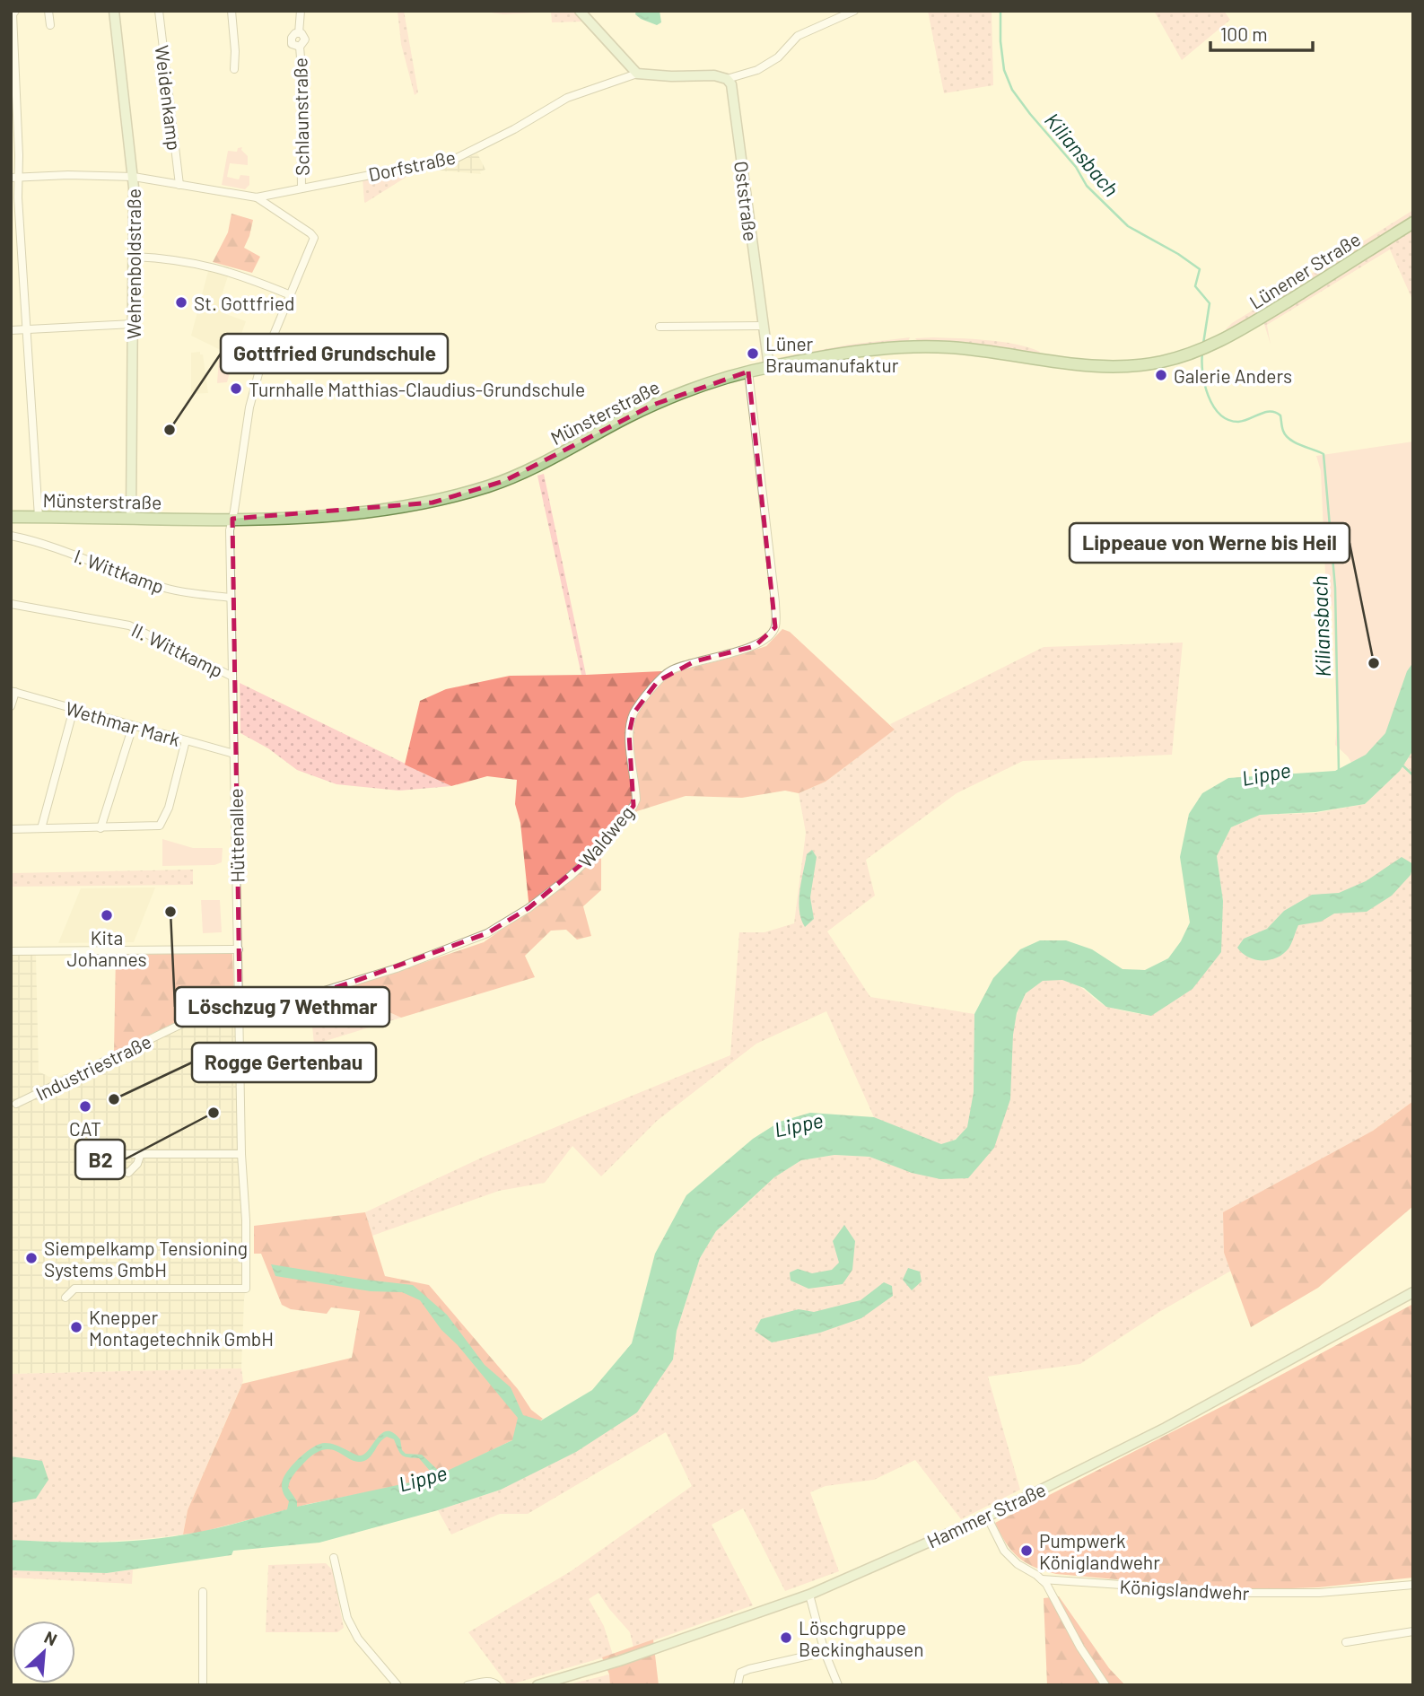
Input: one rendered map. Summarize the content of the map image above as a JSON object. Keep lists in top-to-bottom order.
{
  "streets": {
    "main road": ["Lünener Straße", "Münsterstraße"],
    "street": [
      "Weidenkamp",
      "Schlaunstraße",
      "Dorfstraße",
      "Oststraße",
      "Wehrenboldstraße",
      "I. Wittkamp",
      "II. Wittkamp",
      "Wethmar Mark",
      "Hüttenallee",
      "Waldweg",
      "Industriestraße",
      "Hammer Straße",
      "Königslandwehr"
    ]
  },
  "crossings": [
    ["Weidenkamp", "Dorfstraße"],
    ["Schlaunstraße", "Dorfstraße"],
    ["Dorfstraße", "Oststraße"],
    ["Dorfstraße", "Wehrenboldstraße"],
    ["Dorfstraße", "Hüttenallee"],
    ["Oststraße", "Münsterstraße"],
    ["Wehrenboldstraße", "Münsterstraße"],
    ["Lünener Straße", "Münsterstraße"],
    ["Münsterstraße", "Hüttenallee"],
    ["Münsterstraße", "Waldweg"],
    ["I. Wittkamp", "Hüttenallee"],
    ["II. Wittkamp", "Hüttenallee"],
    ["Wethmar Mark", "Hüttenallee"],
    ["Hüttenallee", "Waldweg"],
    ["Hüttenallee", "Industriestraße"],
    ["Waldweg", "Industriestraße"],
    ["Hammer Straße", "Königslandwehr"]
  ],
  "water": ["Kiliansbach", "Lippe"],
  "places": [
    "St. Gottfried",
    "Lüner Braumanufaktur",
    "Galerie Anders",
    "Turnhalle Matthias-Claudius-Grundschule",
    "Gottfried Grundschule",
    "Lippeaue von Werne bis Heil",
    "Löschzug 7 Wethmar",
    "Kita Johannes",
    "Rogge Gertenbau",
    "CAT",
    "B2",
    "Siempelkamp Tensioning Systems GmbH",
    "Knepper Montagetechnik GmbH",
    "Pumpwerk Königlandwehr",
    "Löschgruppe Beckinghausen"
  ],
  "scale_bar": "100 m",
  "north": "top right"
}
